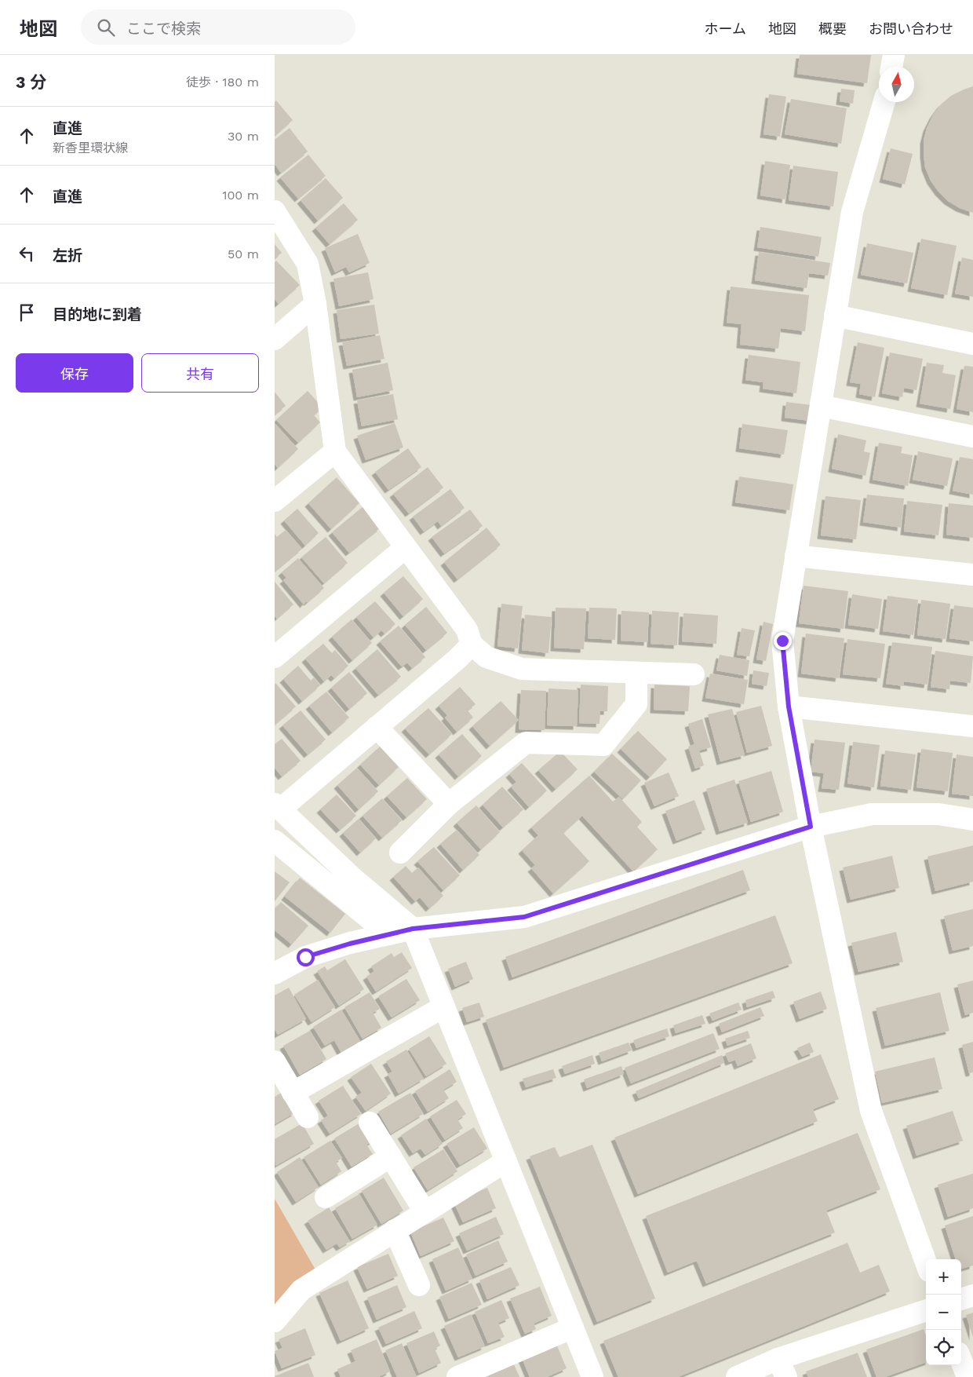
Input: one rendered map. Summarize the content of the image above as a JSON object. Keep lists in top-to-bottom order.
{
  "north": "top",
  "page": {
    "header": "地図",
    "search": "ここで検索",
    "nav": [
      "ホーム",
      "地図",
      "概要",
      "お問い合わせ"
    ],
    "heading": ["3 分", "徒歩 · 180 m"],
    "list": [
      ["直進", "新香里環状線", "30 m"],
      ["直進", "100 m"],
      ["左折", "50 m"],
      "目的地に到着"
    ],
    "buttons": ["保存", "共有"],
    "map_buttons": ["+", "−"]
  }
}
